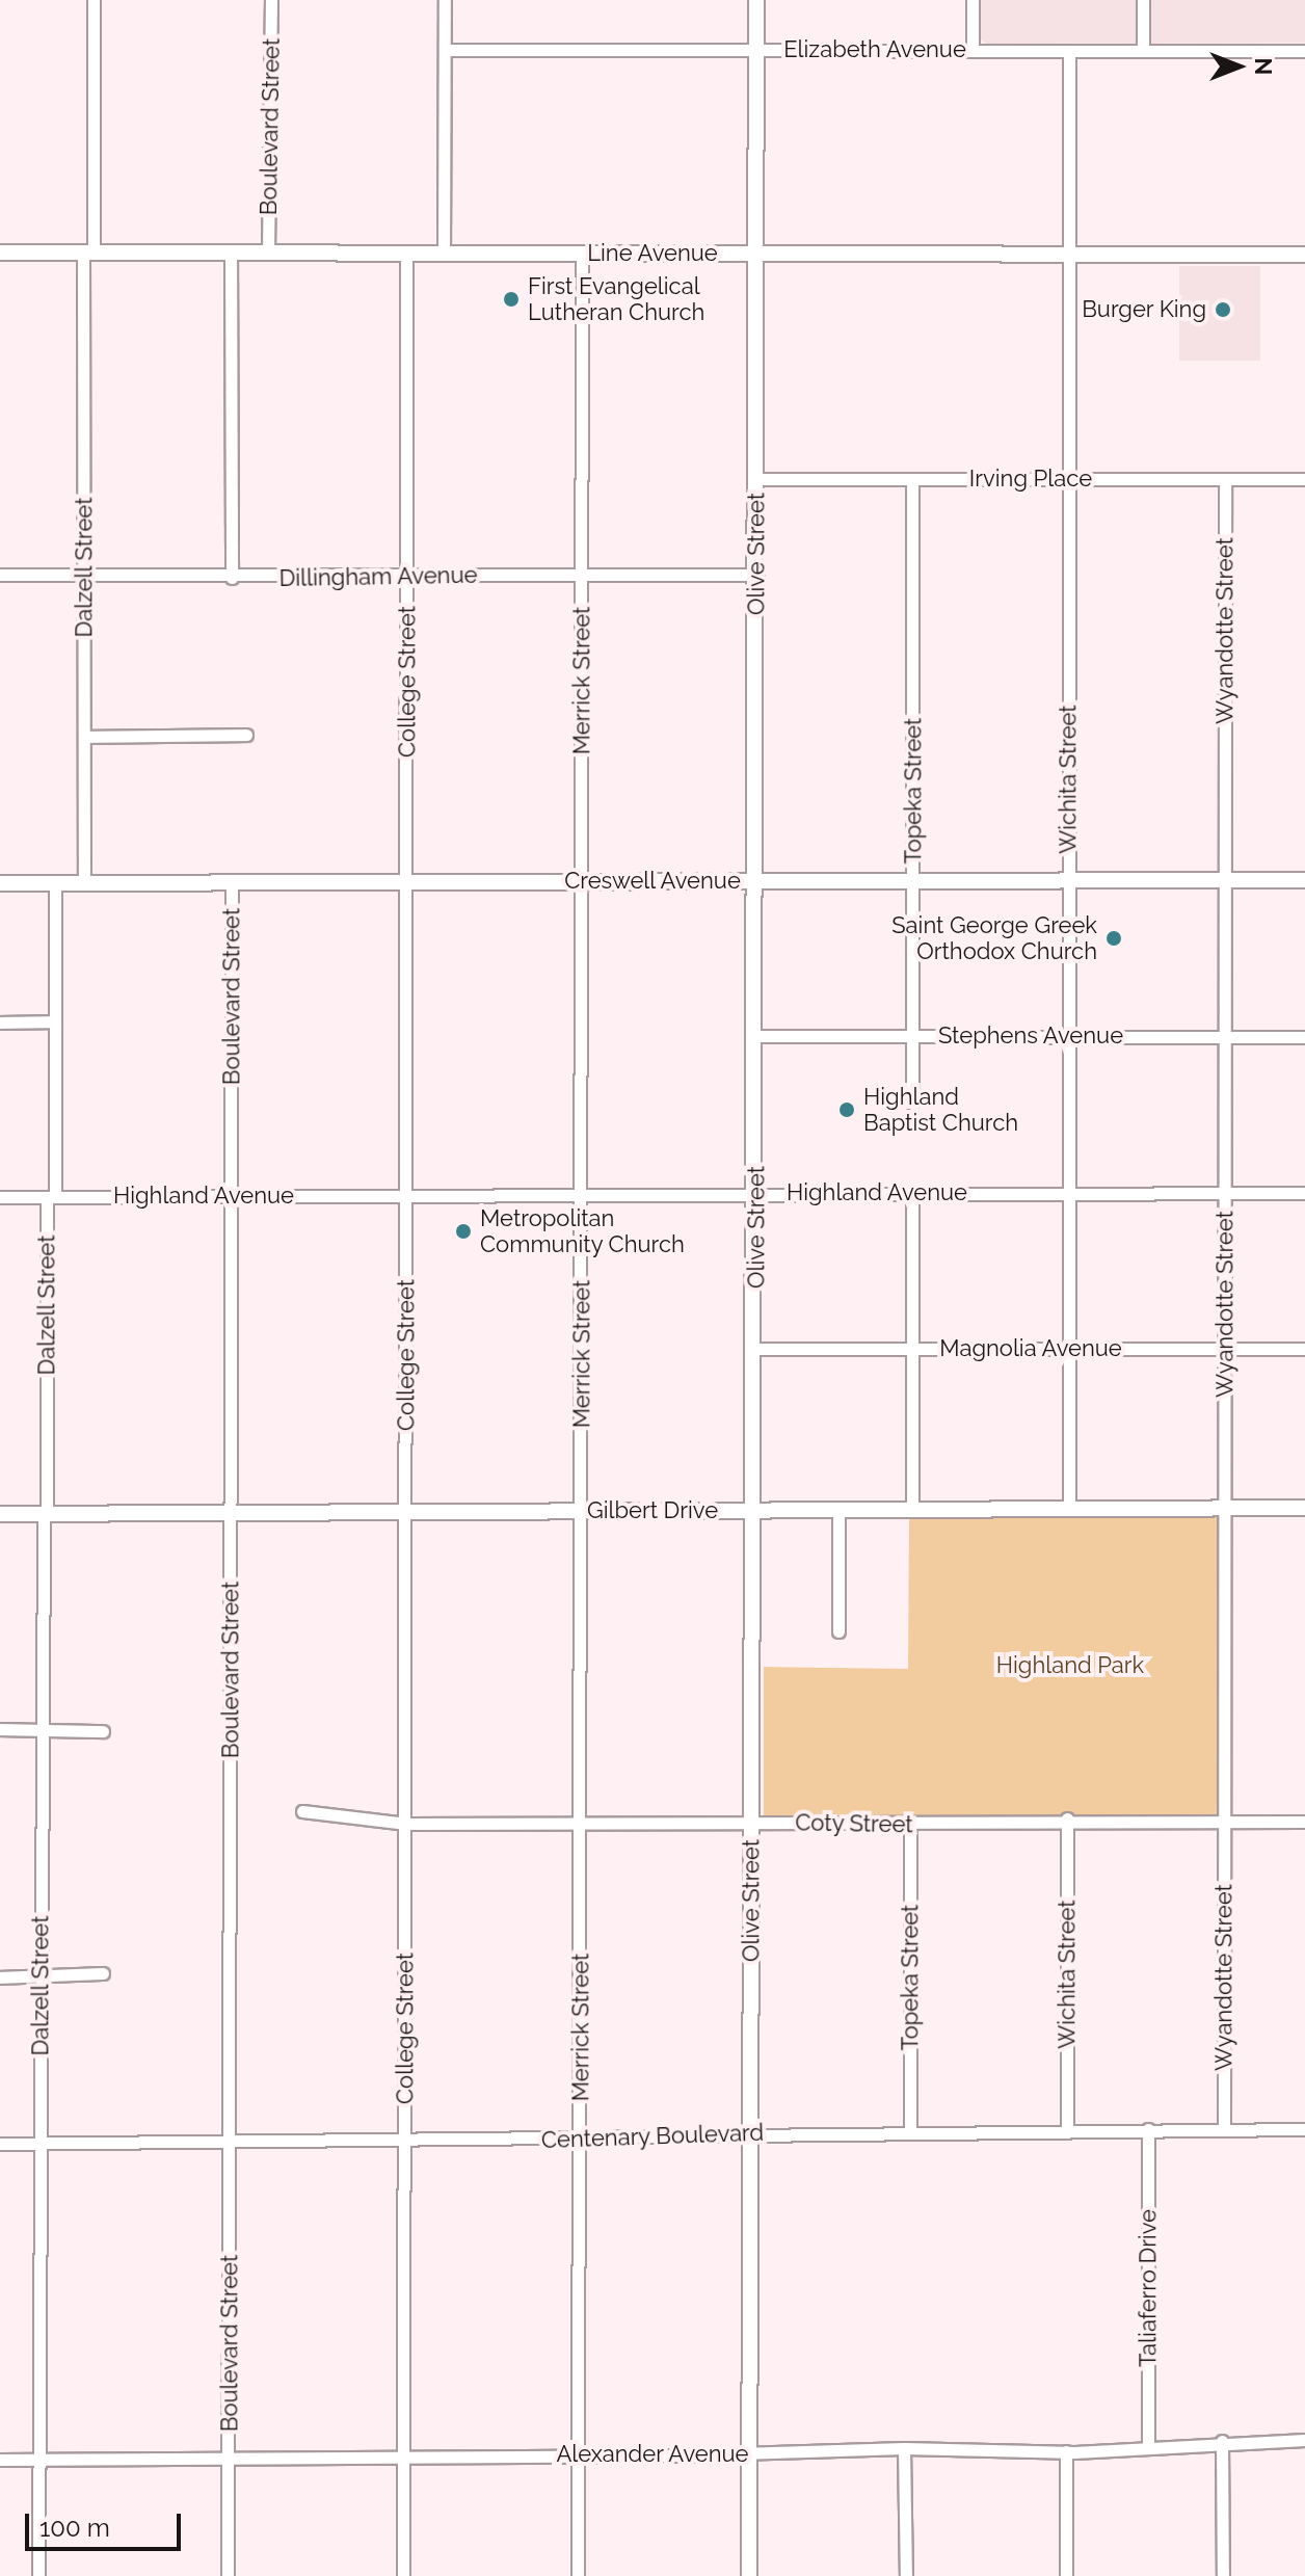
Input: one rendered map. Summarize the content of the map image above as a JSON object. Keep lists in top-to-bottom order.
{
  "streets": {
    "street": [
      "Elizabeth Avenue",
      "Boulevard Street",
      "Line Avenue",
      "Irving Place",
      "Olive Street",
      "Dalzell Street",
      "Dillingham Avenue",
      "Wyandotte Street",
      "Merrick Street",
      "College Street",
      "Wichita Street",
      "Topeka Street",
      "Creswell Avenue",
      "Stephens Avenue",
      "Highland Avenue",
      "Magnolia Avenue",
      "Gilbert Drive",
      "Coty Street",
      "Centenary Boulevard",
      "Taliaferro Drive",
      "Alexander Avenue"
    ]
  },
  "crossings": [
    ["Elizabeth Avenue", "Olive Street"],
    ["Elizabeth Avenue", "Wichita Street"],
    ["Boulevard Street", "Line Avenue"],
    ["Boulevard Street", "Creswell Avenue"],
    ["Boulevard Street", "Highland Avenue"],
    ["Boulevard Street", "Gilbert Drive"],
    ["Boulevard Street", "Centenary Boulevard"],
    ["Boulevard Street", "Alexander Avenue"],
    ["Line Avenue", "Olive Street"],
    ["Line Avenue", "Dalzell Street"],
    ["Line Avenue", "Merrick Street"],
    ["Line Avenue", "College Street"],
    ["Line Avenue", "Wichita Street"],
    ["Irving Place", "Olive Street"],
    ["Irving Place", "Wyandotte Street"],
    ["Irving Place", "Wichita Street"],
    ["Irving Place", "Topeka Street"],
    ["Olive Street", "Dillingham Avenue"],
    ["Olive Street", "Creswell Avenue"],
    ["Olive Street", "Stephens Avenue"],
    ["Olive Street", "Highland Avenue"],
    ["Olive Street", "Magnolia Avenue"],
    ["Olive Street", "Gilbert Drive"],
    ["Olive Street", "Coty Street"],
    ["Olive Street", "Centenary Boulevard"],
    ["Olive Street", "Alexander Avenue"],
    ["Dalzell Street", "Dillingham Avenue"],
    ["Dalzell Street", "Creswell Avenue"],
    ["Dalzell Street", "Highland Avenue"],
    ["Dalzell Street", "Gilbert Drive"],
    ["Dalzell Street", "Centenary Boulevard"],
    ["Dalzell Street", "Alexander Avenue"],
    ["Dillingham Avenue", "Merrick Street"],
    ["Dillingham Avenue", "College Street"],
    ["Wyandotte Street", "Creswell Avenue"],
    ["Wyandotte Street", "Stephens Avenue"],
    ["Wyandotte Street", "Highland Avenue"],
    ["Wyandotte Street", "Magnolia Avenue"],
    ["Wyandotte Street", "Gilbert Drive"],
    ["Wyandotte Street", "Coty Street"],
    ["Wyandotte Street", "Centenary Boulevard"],
    ["Merrick Street", "Creswell Avenue"],
    ["Merrick Street", "Highland Avenue"],
    ["Merrick Street", "Gilbert Drive"],
    ["Merrick Street", "Coty Street"],
    ["Merrick Street", "Centenary Boulevard"],
    ["Merrick Street", "Alexander Avenue"],
    ["College Street", "Creswell Avenue"],
    ["College Street", "Highland Avenue"],
    ["College Street", "Gilbert Drive"],
    ["College Street", "Coty Street"],
    ["College Street", "Centenary Boulevard"],
    ["College Street", "Alexander Avenue"],
    ["Wichita Street", "Creswell Avenue"],
    ["Wichita Street", "Stephens Avenue"],
    ["Wichita Street", "Highland Avenue"],
    ["Wichita Street", "Magnolia Avenue"],
    ["Wichita Street", "Gilbert Drive"],
    ["Wichita Street", "Coty Street"],
    ["Wichita Street", "Centenary Boulevard"],
    ["Topeka Street", "Creswell Avenue"],
    ["Topeka Street", "Stephens Avenue"],
    ["Topeka Street", "Coty Street"],
    ["Topeka Street", "Centenary Boulevard"],
    ["Centenary Boulevard", "Taliaferro Drive"],
    ["Taliaferro Drive", "Alexander Avenue"]
  ],
  "parks": ["Highland Park"],
  "places": [
    "First Evangelical Lutheran Church",
    "Burger King",
    "Saint George Greek Orthodox Church",
    "Highland Baptist Church",
    "Metropolitan Community Church"
  ],
  "scale_bar": "100 m",
  "north": "right"
}
